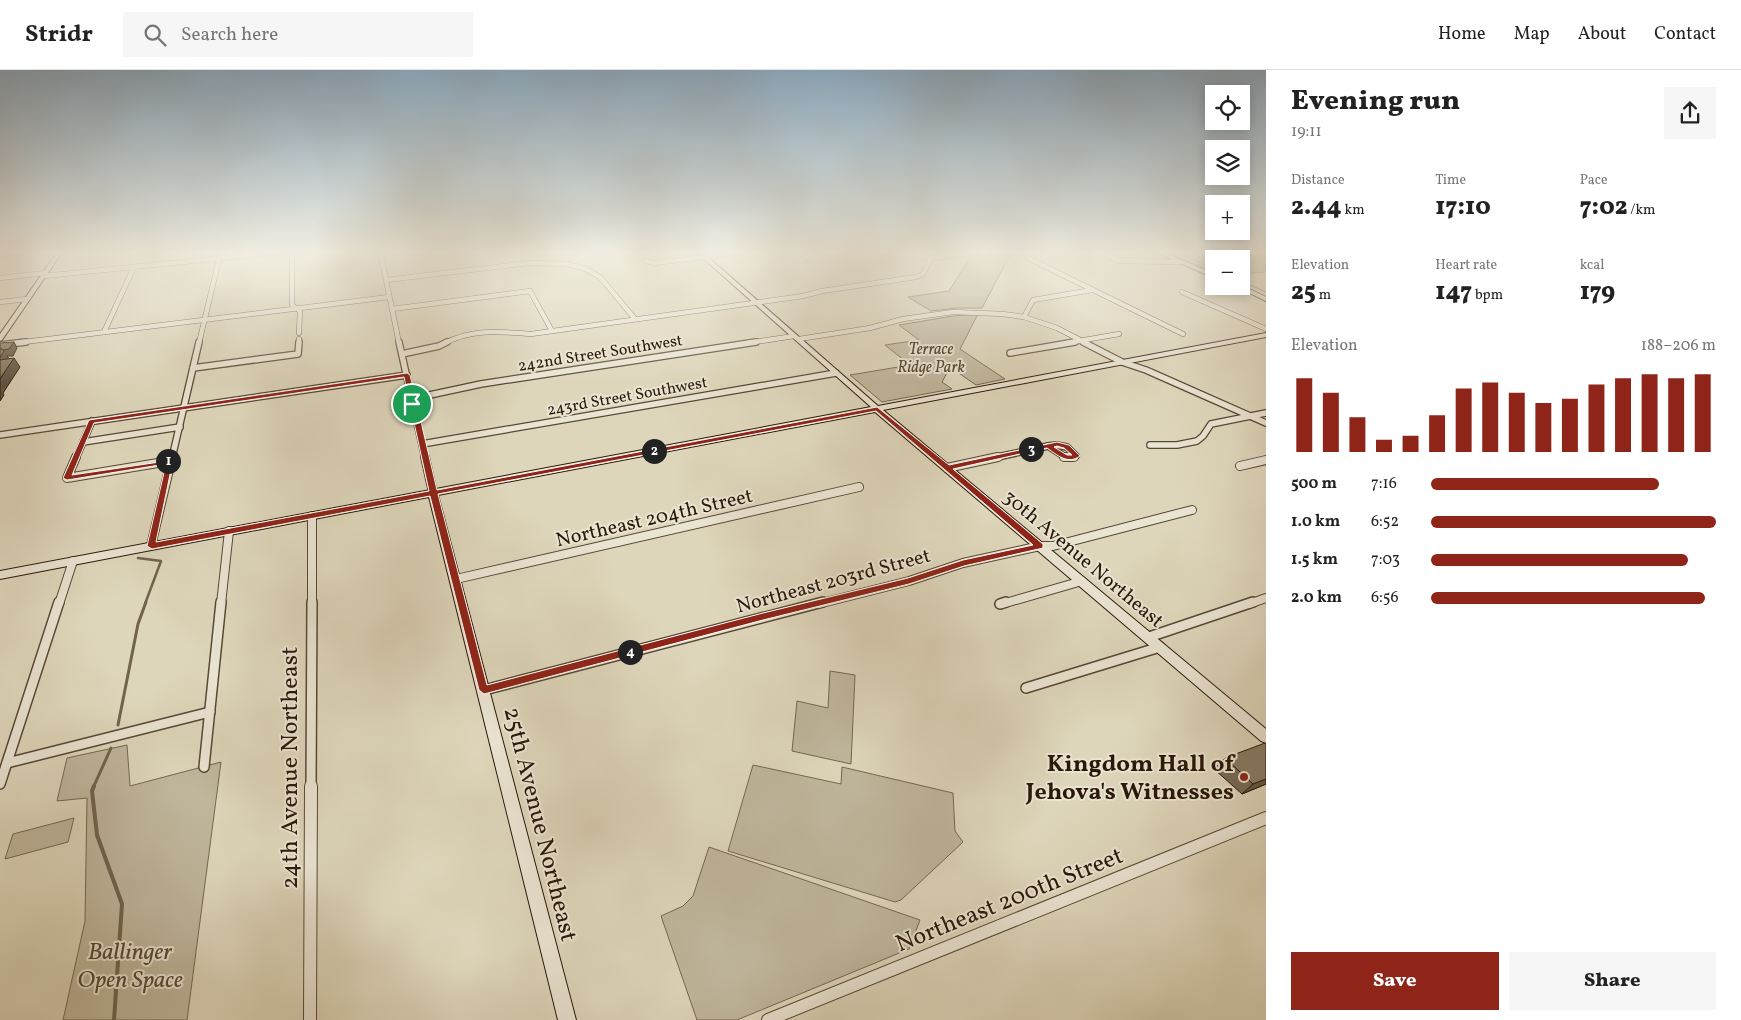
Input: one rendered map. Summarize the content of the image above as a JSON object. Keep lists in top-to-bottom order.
{
  "streets": {
    "main road": ["30th Avenue Northeast", "25th Avenue Northeast"],
    "street": [
      "242nd Street Southwest",
      "243rd Street Southwest",
      "Northeast 204th Street",
      "Northeast 203rd Street",
      "24th Avenue Northeast",
      "Northeast 200th Street"
    ]
  },
  "crossings": [
    ["242nd Street Southwest", "30th Avenue Northeast"],
    ["243rd Street Southwest", "30th Avenue Northeast"],
    ["Northeast 204th Street", "25th Avenue Northeast"],
    ["30th Avenue Northeast", "Northeast 203rd Street"],
    ["Northeast 203rd Street", "25th Avenue Northeast"]
  ],
  "parks": ["Terrace Ridge Park", "Ballinger Open Space"],
  "places": ["Kingdom Hall of Jehova's Witnesses"],
  "page": {
    "header": "Stridr",
    "search": "Search here",
    "nav": [
      "Home",
      "Map",
      "About",
      "Contact"
    ],
    "heading": ["Evening run", "19:11"],
    "map_buttons": ["+", "−"],
    "stats": [
      ["Distance", "2.44 km"],
      ["Time", "17:10"],
      ["Pace", "7:02 /km"],
      ["Elevation", "25 m"],
      ["Heart rate", "147 bpm"],
      ["kcal", "179"]
    ],
    "chart": ["Elevation", "188–206 m"],
    "pins": [
      "3",
      "2",
      "1",
      "4"
    ],
    "list": [
      {
        "name": "500 m",
        "note": "7:16"
      },
      {
        "name": "1.0 km",
        "note": "6:52"
      },
      {
        "name": "1.5 km",
        "note": "7:03"
      },
      {
        "name": "2.0 km",
        "note": "6:56"
      }
    ],
    "buttons": ["Save", "Share"]
  }
}
